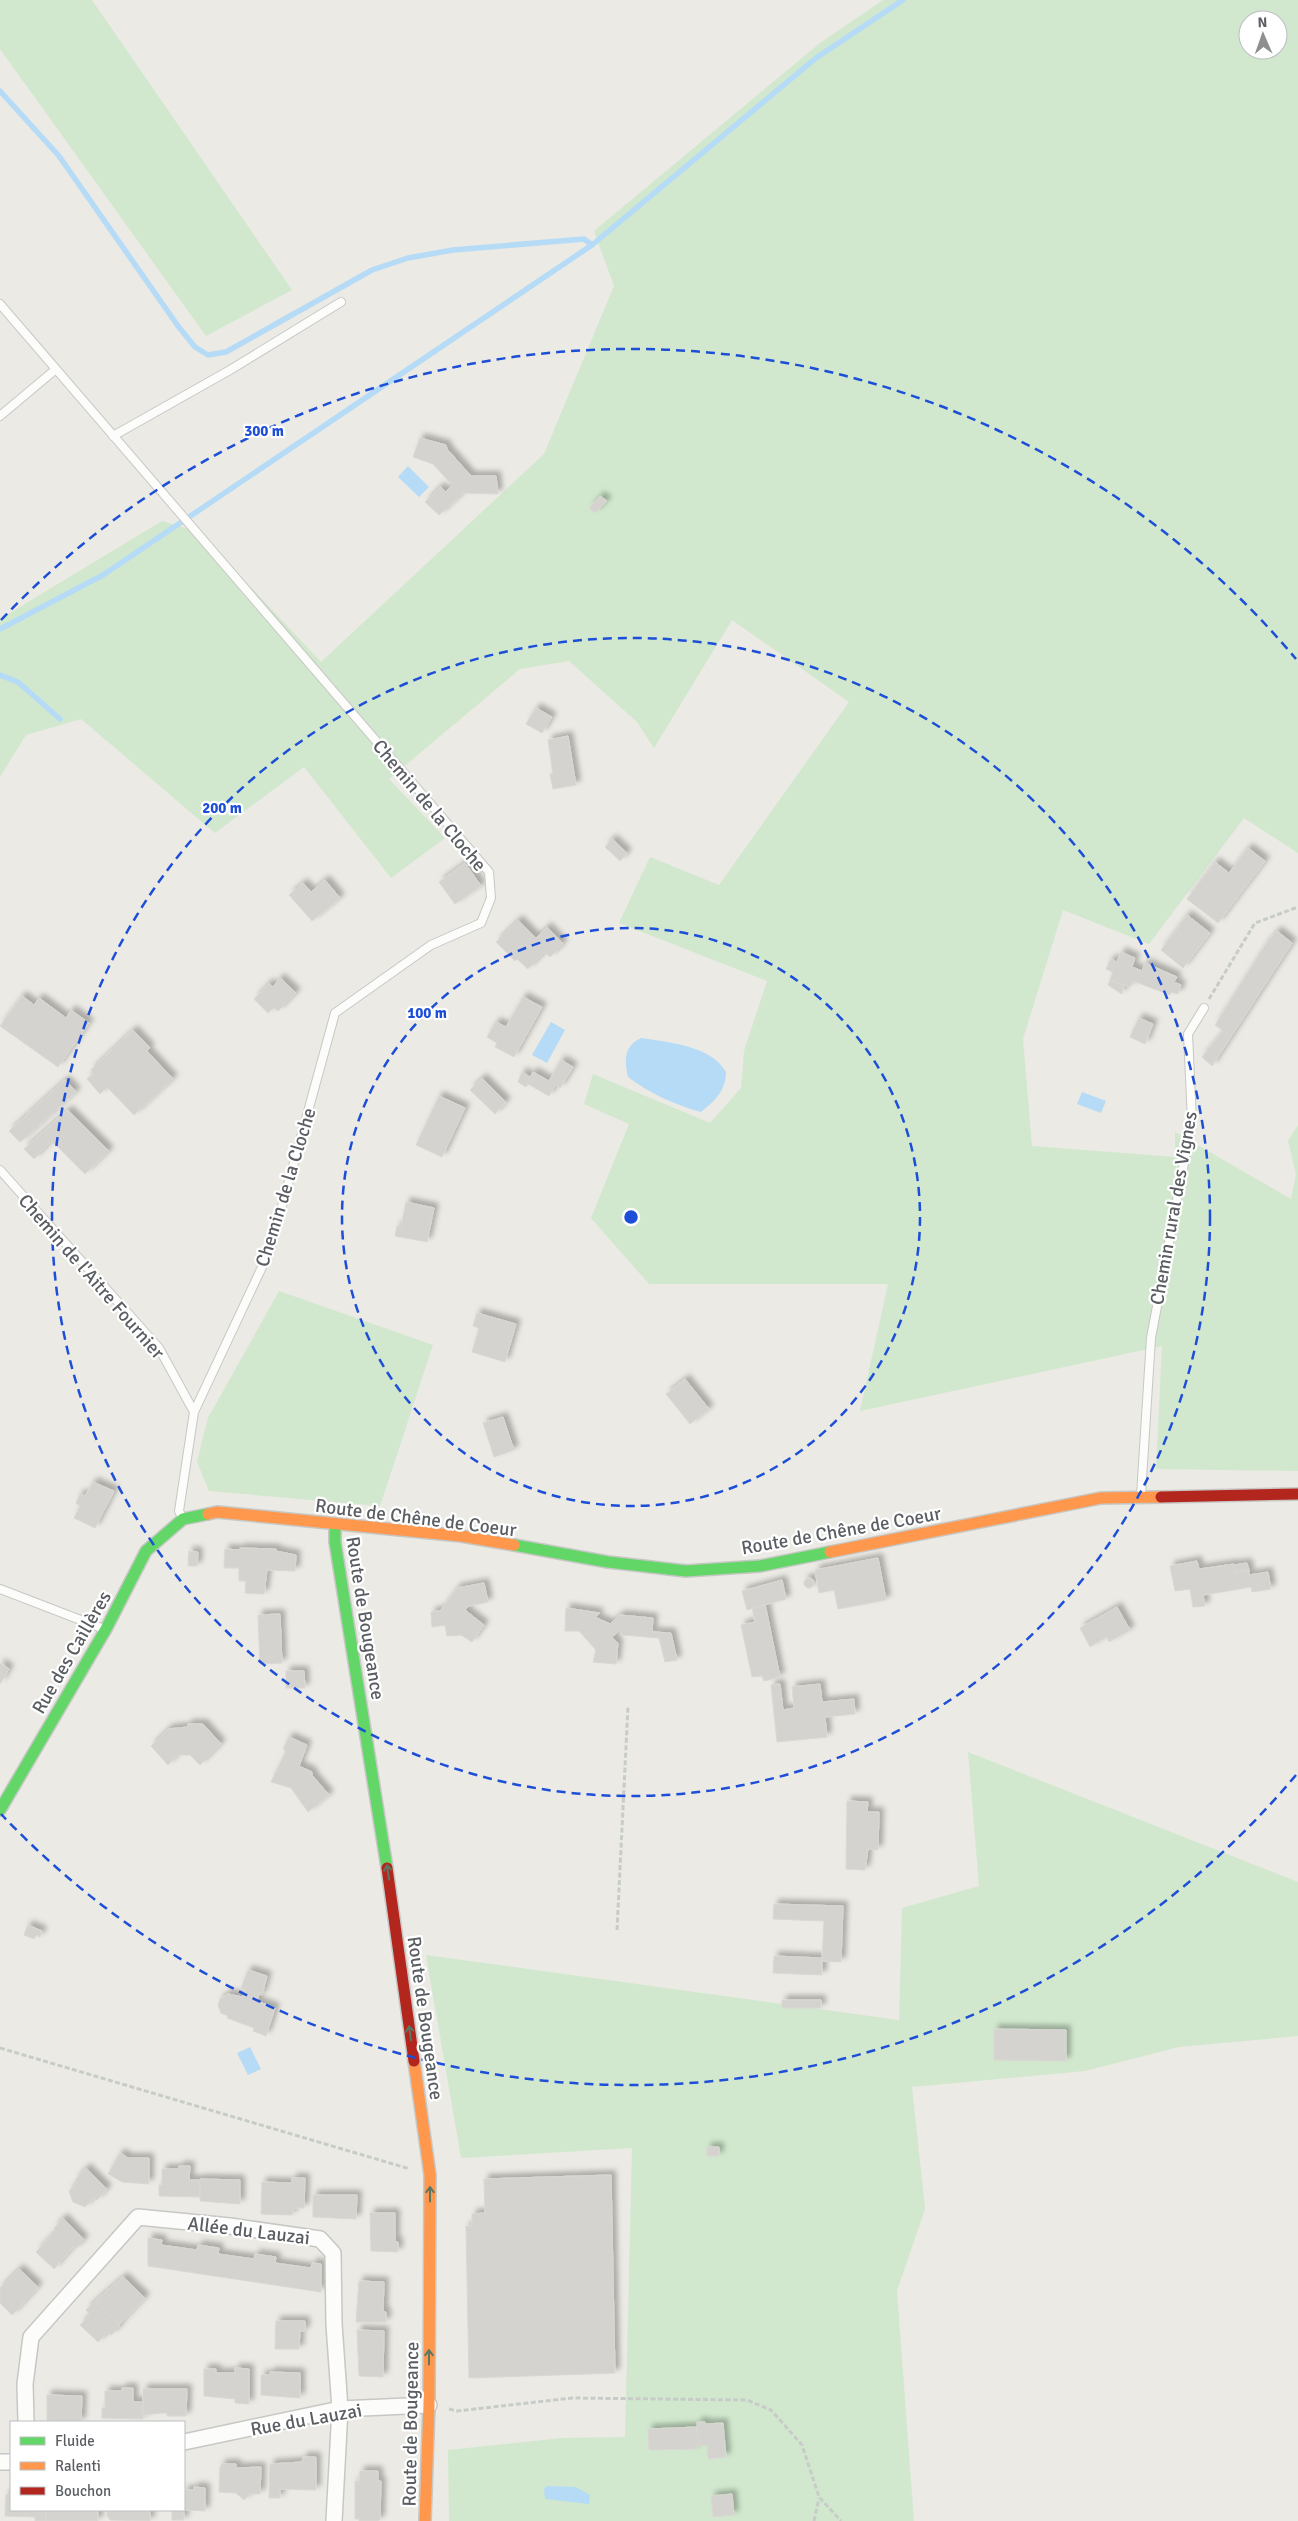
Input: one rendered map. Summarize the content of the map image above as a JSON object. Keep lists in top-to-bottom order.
{
  "streets": {
    "street": [
      "Route de Chêne de Coeur",
      "Route de Bougeance",
      "Rue des Caillères",
      "Allée du Lauzai",
      "Rue du Lauzai"
    ],
    "lane": ["Chemin de la Cloche", "Chemin rural des Vignes", "Chemin de l'Aitre Fournier"]
  },
  "crossings": [
    ["Chemin de la Cloche", "Chemin de l'Aitre Fournier"],
    ["Chemin de la Cloche", "Route de Chêne de Coeur"],
    ["Chemin de la Cloche", "Rue des Caillères"],
    ["Chemin rural des Vignes", "Route de Chêne de Coeur"],
    ["Route de Chêne de Coeur", "Route de Bougeance"],
    ["Route de Chêne de Coeur", "Rue des Caillères"],
    ["Route de Bougeance", "Rue du Lauzai"],
    ["Allée du Lauzai", "Rue du Lauzai"]
  ],
  "one_way": ["Route de Bougeance"],
  "legend": ["Fluide", "Ralenti", "Bouchon"],
  "north": "top",
  "rings": ["300 m", "200 m", "100 m"]
}
